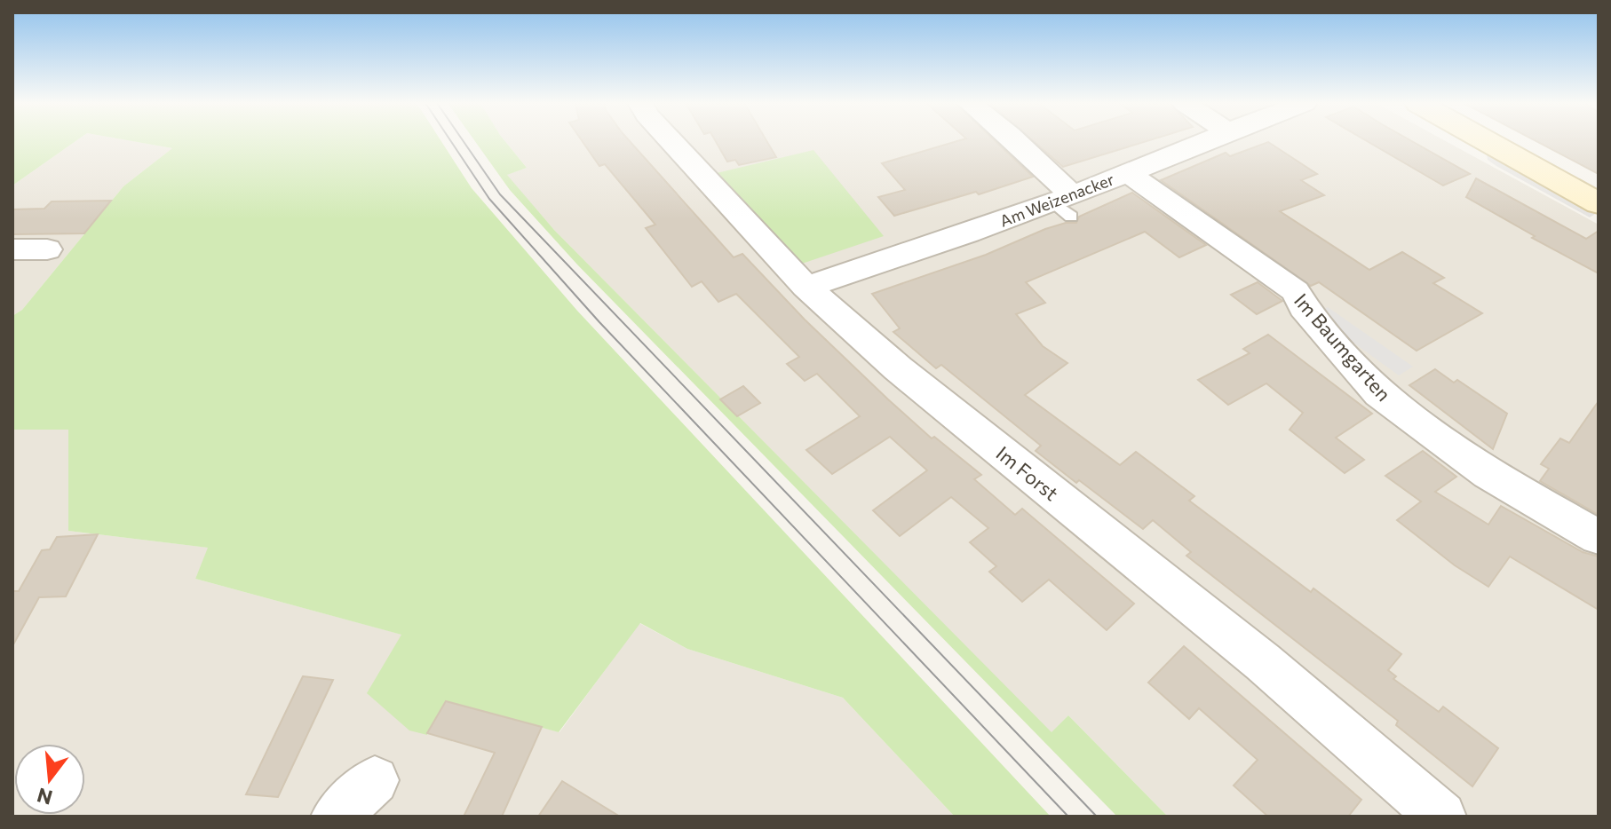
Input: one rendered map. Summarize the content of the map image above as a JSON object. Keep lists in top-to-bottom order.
{
  "streets": {
    "street": ["Am Weizenacker", "Im Baumgarten", "Im Forst"]
  },
  "crossings": [
    ["Am Weizenacker", "Im Baumgarten"],
    ["Am Weizenacker", "Im Forst"]
  ],
  "north": "bottom"
}
